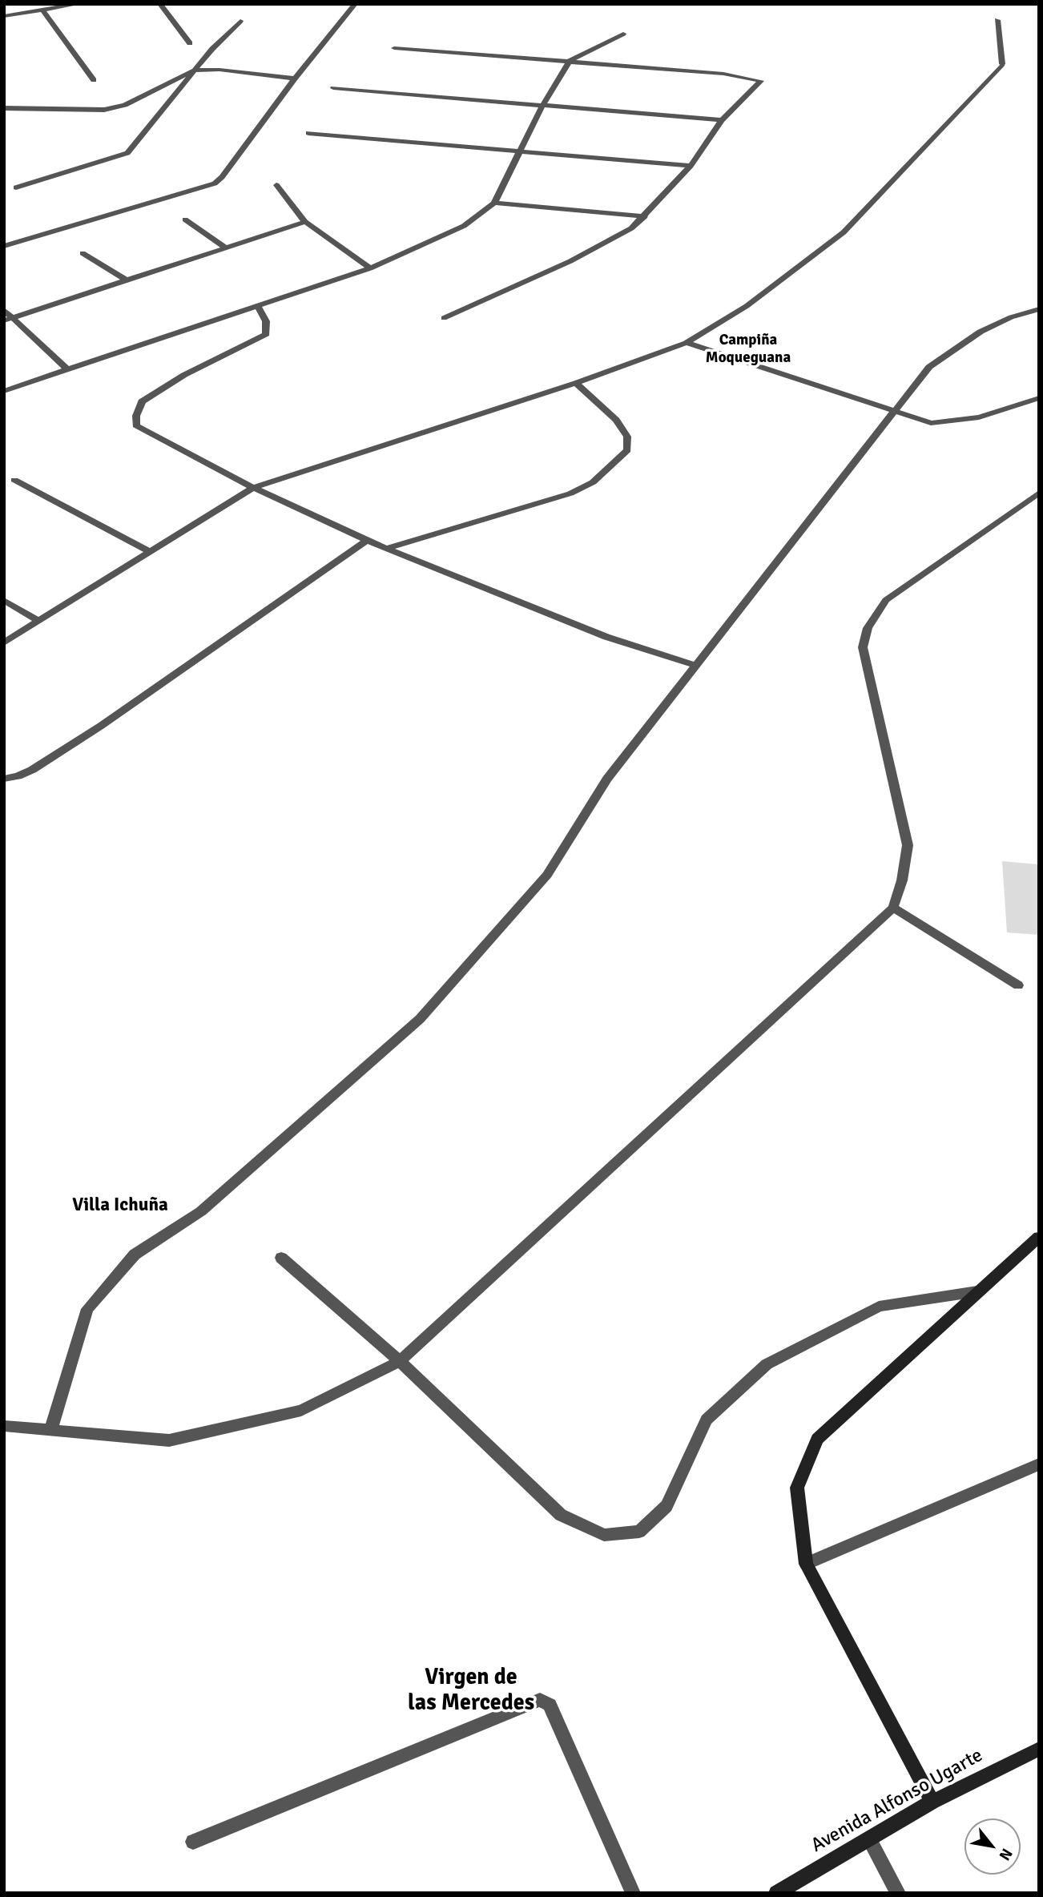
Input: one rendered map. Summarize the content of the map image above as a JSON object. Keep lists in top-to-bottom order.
{
  "streets": {
    "street": ["Avenida Alfonso Ugarte"]
  },
  "districts": ["Campiña Moqueguana", "Villa Ichuña", "Virgen de las Mercedes"],
  "north": "bottom right"
}
